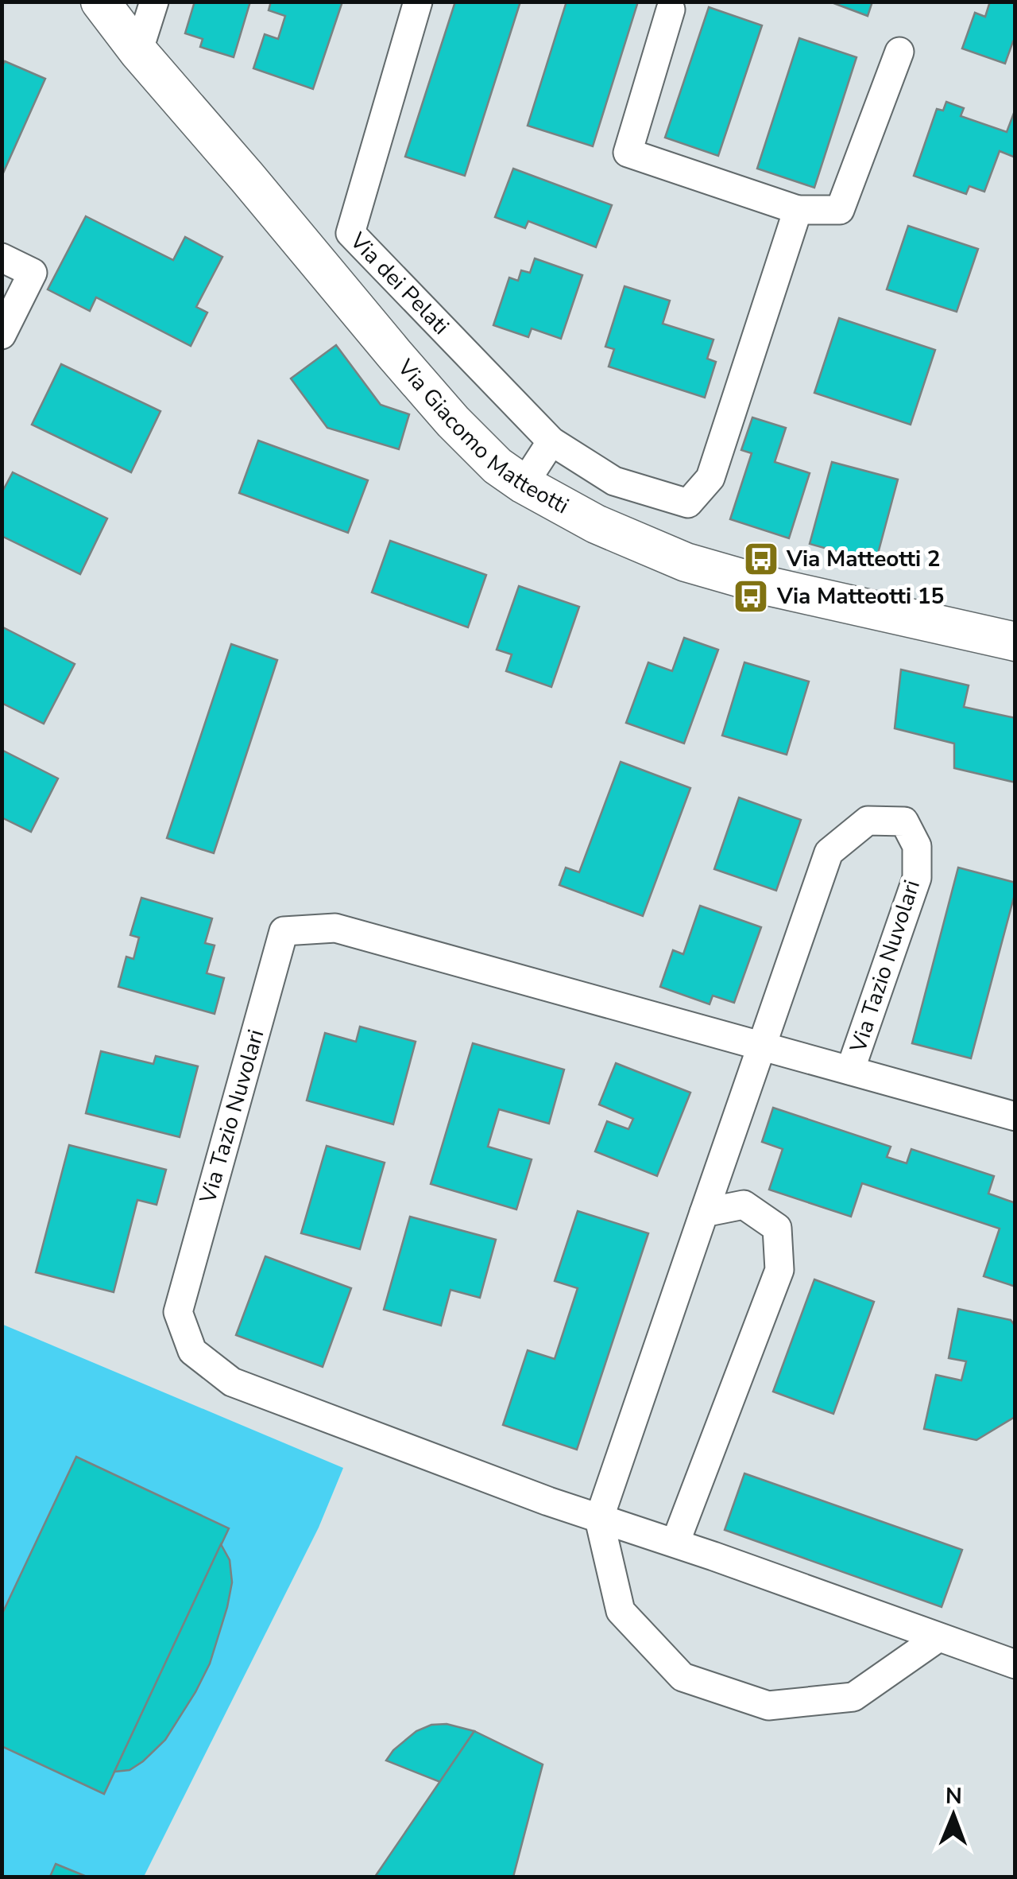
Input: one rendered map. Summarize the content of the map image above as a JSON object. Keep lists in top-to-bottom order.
{
  "streets": {
    "street": ["Via dei Pelati", "Via Giacomo Matteotti", "Via Tazio Nuvolari"]
  },
  "places": {
    "bus stop": ["Via Matteotti 2", "Via Matteotti 15"]
  },
  "north": "top"
}
